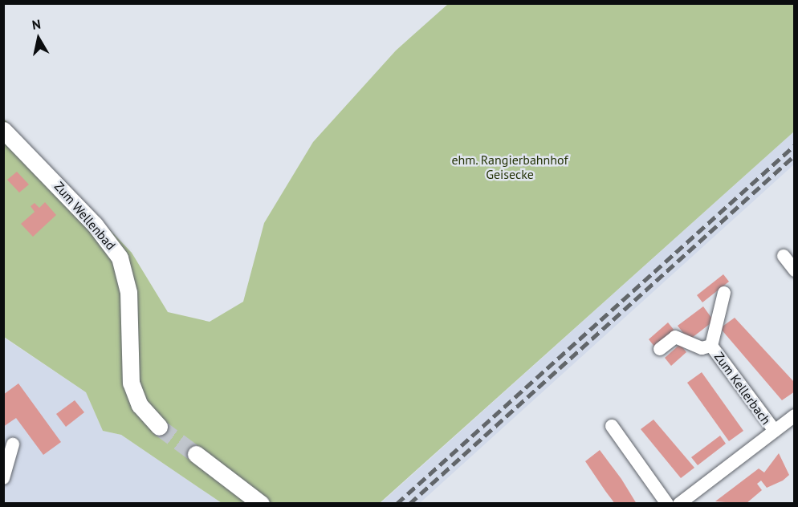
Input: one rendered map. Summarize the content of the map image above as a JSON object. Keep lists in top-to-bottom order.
{
  "streets": {
    "main road": ["Zum Wellenbad"],
    "street": ["Zum Kellerbach"]
  },
  "parks": ["ehm. Rangierbahnhof Geisecke"],
  "north": "top"
}
